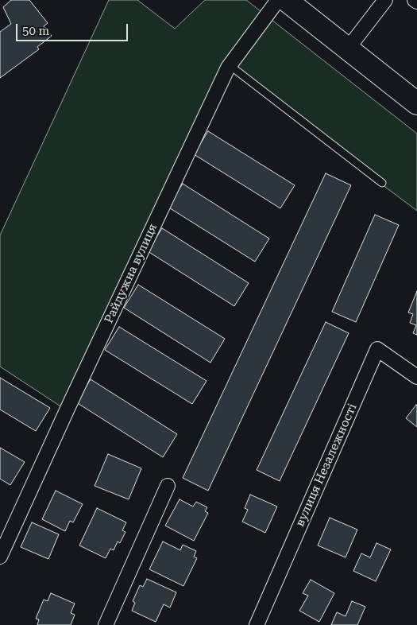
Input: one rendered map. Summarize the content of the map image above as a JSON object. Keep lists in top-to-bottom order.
{
  "streets": {
    "street": ["Райдужна вулиця", "вулиця Незалежності"]
  },
  "scale_bar": "50 m"
}
